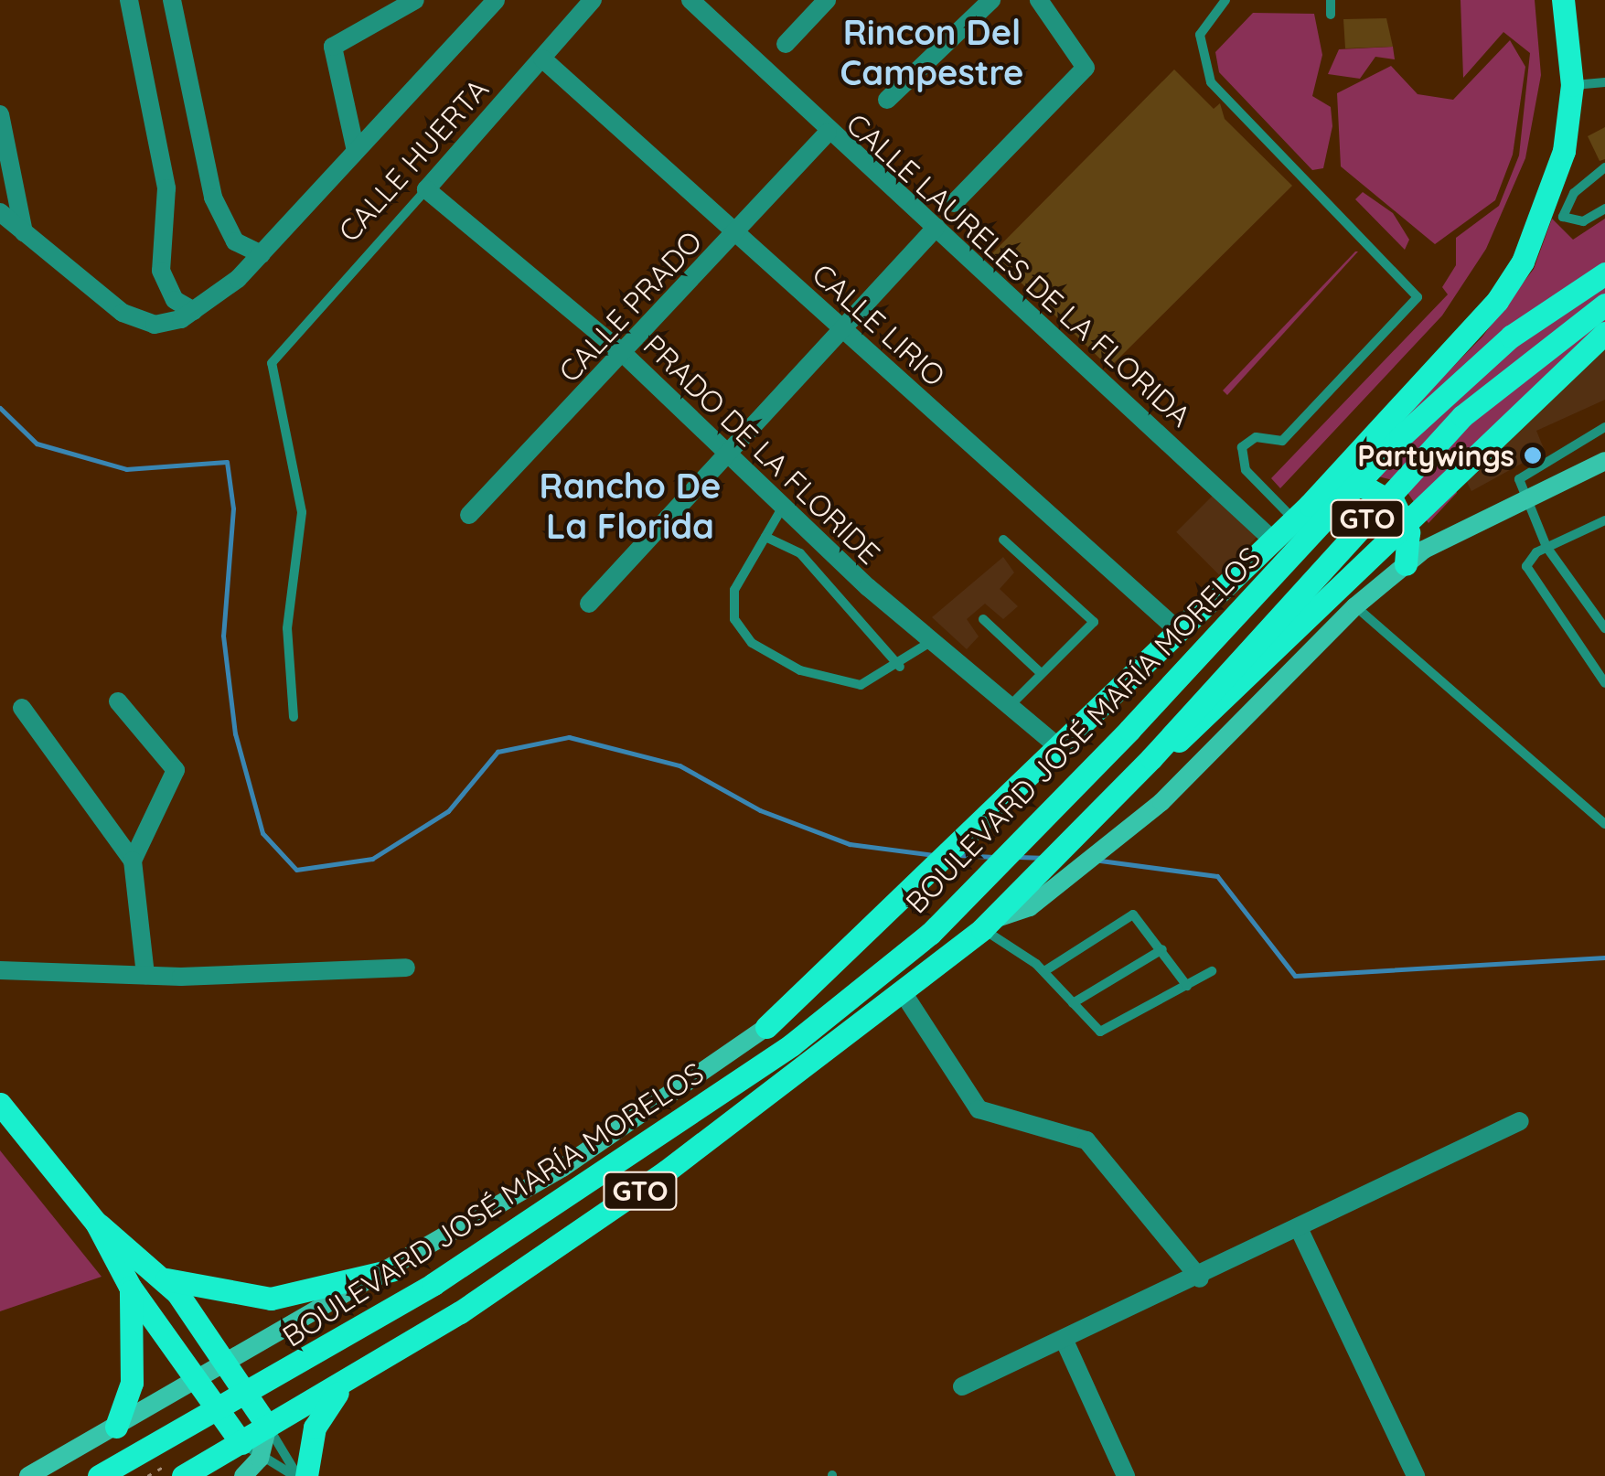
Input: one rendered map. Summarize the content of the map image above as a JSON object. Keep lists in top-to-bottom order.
{
  "streets": {
    "main road": ["GTO", "BOULEVARD JOSÉ MARÍA MORELOS"],
    "street": [
      "CALLE HUERTA",
      "CALLE LAURELES DE LA FLORIDA",
      "CALLE PRADO",
      "CALLE LIRIO",
      "PRADO DE LA FLORIDE"
    ]
  },
  "crossings": [
    ["CALLE HUERTA", "CALLE LIRIO"],
    ["CALLE HUERTA", "PRADO DE LA FLORIDE"],
    ["CALLE LAURELES DE LA FLORIDA", "CALLE PRADO"],
    ["CALLE PRADO", "CALLE LIRIO"],
    ["CALLE PRADO", "PRADO DE LA FLORIDE"],
    ["GTO", "BOULEVARD JOSÉ MARÍA MORELOS"]
  ],
  "districts": ["Rincon Del Campestre", "Rancho De La Florida"],
  "places": ["Partywings"]
}
